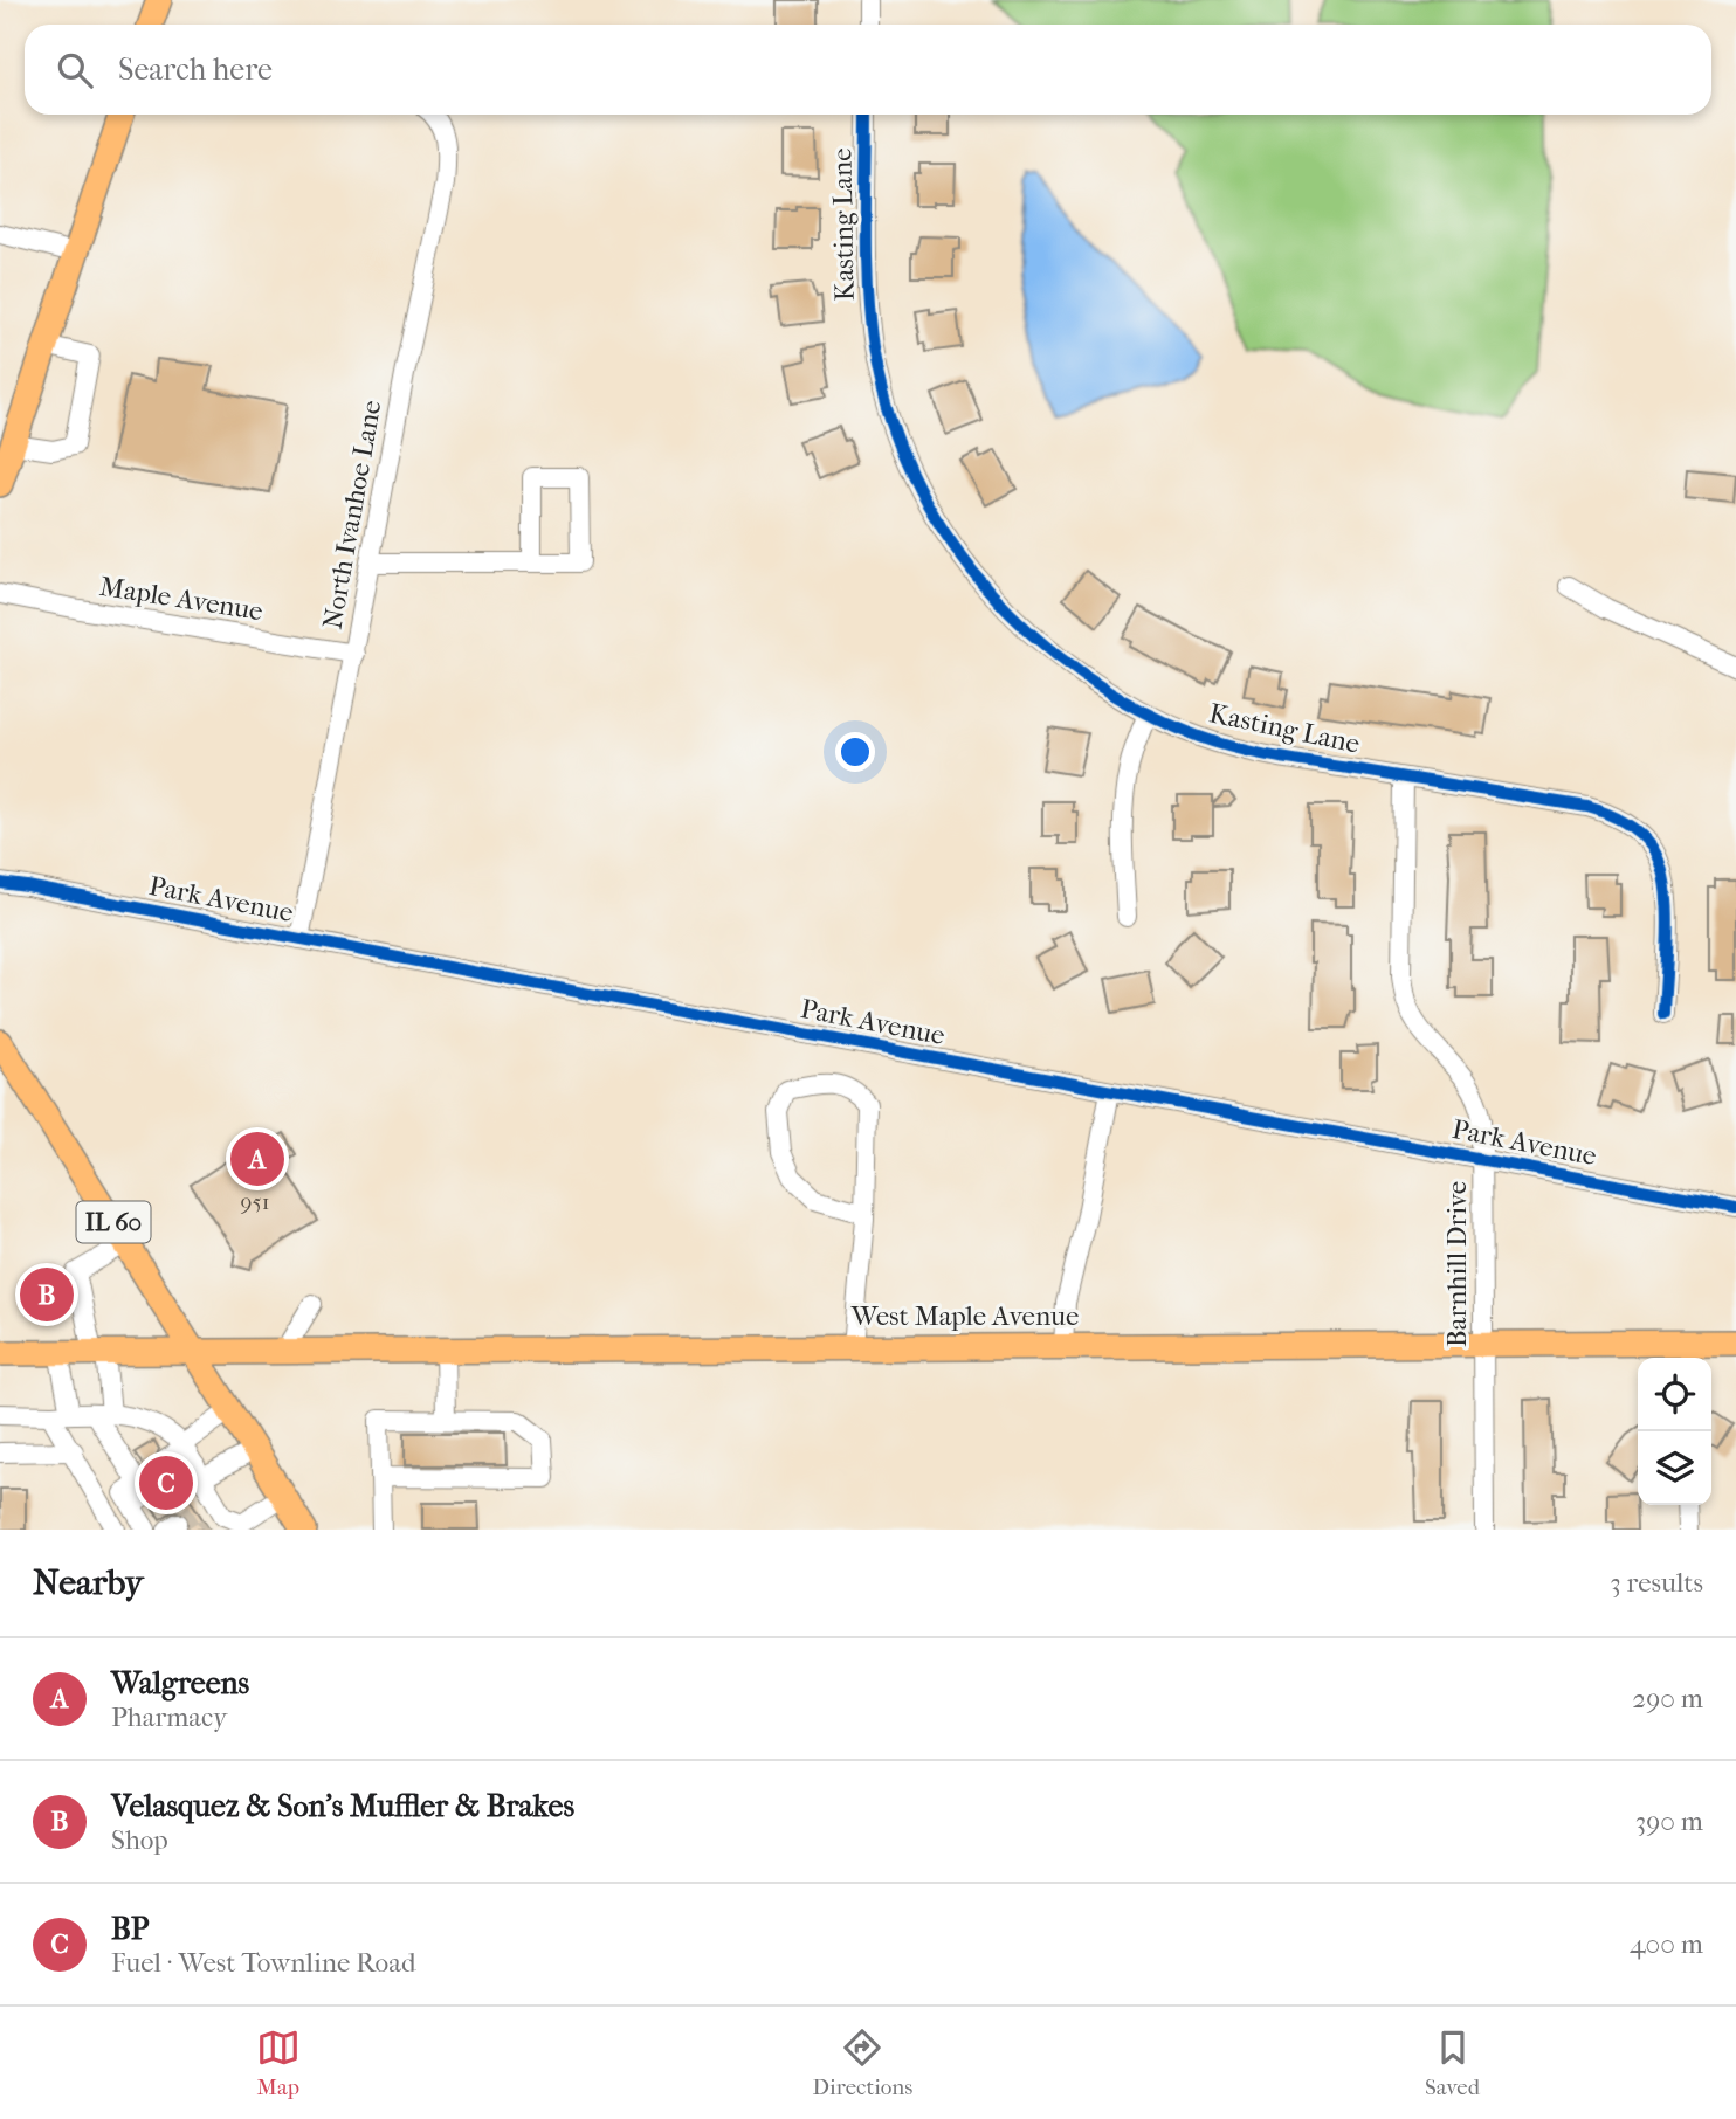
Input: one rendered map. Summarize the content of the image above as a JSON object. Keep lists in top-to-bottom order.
{
  "streets": {
    "main road": ["IL 60", "West Maple Avenue"],
    "street": [
      "Kasting Lane",
      "North Ivanhoe Lane",
      "Maple Avenue",
      "Park Avenue",
      "Barnhill Drive"
    ]
  },
  "crossings": [
    ["Kasting Lane", "Barnhill Drive"],
    ["North Ivanhoe Lane", "Maple Avenue"],
    ["North Ivanhoe Lane", "Park Avenue"],
    ["Park Avenue", "Barnhill Drive"],
    ["IL 60", "West Maple Avenue"],
    ["Barnhill Drive", "West Maple Avenue"]
  ],
  "house_numbers": ["951"],
  "page": {
    "search": "Search here",
    "pins": ["A", "B", "C"],
    "heading": ["Nearby", "3 results"],
    "list": [
      {
        "mark": "A",
        "name": "Walgreens",
        "note": "Pharmacy",
        "value": "290 m"
      },
      {
        "mark": "B",
        "name": "Velasquez & Son's Muffler & Brakes",
        "note": "Shop",
        "value": "390 m"
      },
      {
        "mark": "C",
        "name": "BP",
        "note": "Fuel · West Townline Road",
        "value": "400 m"
      }
    ],
    "nav": ["Map", "Directions", "Saved"]
  }
}
